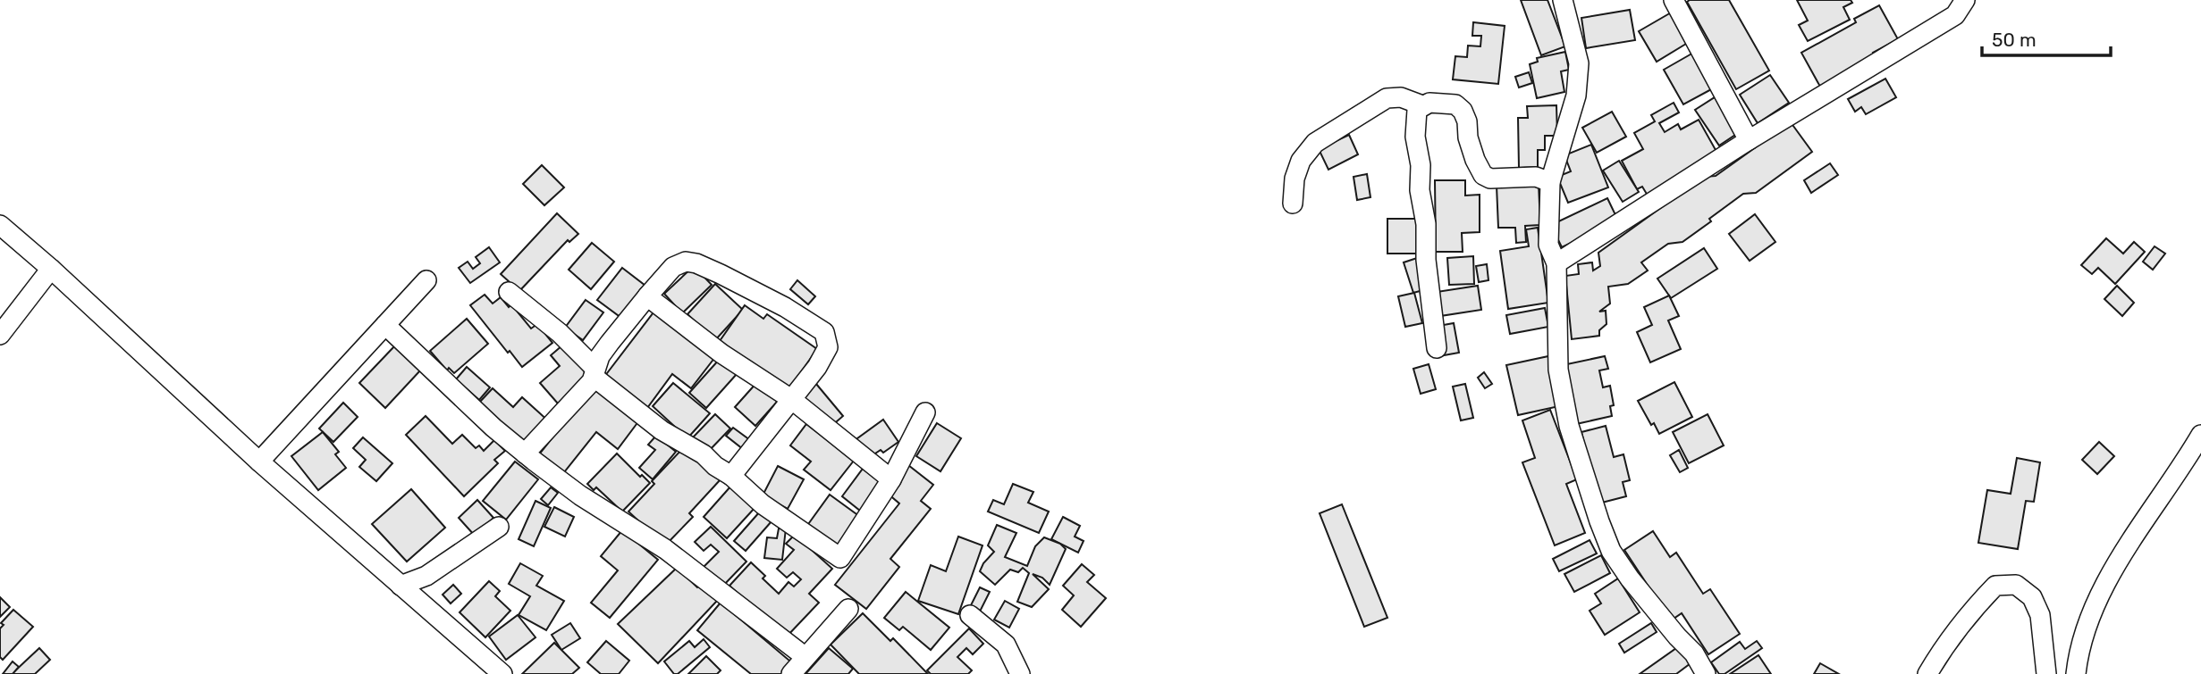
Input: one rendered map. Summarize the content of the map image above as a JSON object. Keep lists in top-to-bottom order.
{
  "scale_bar": "50 m"
}
